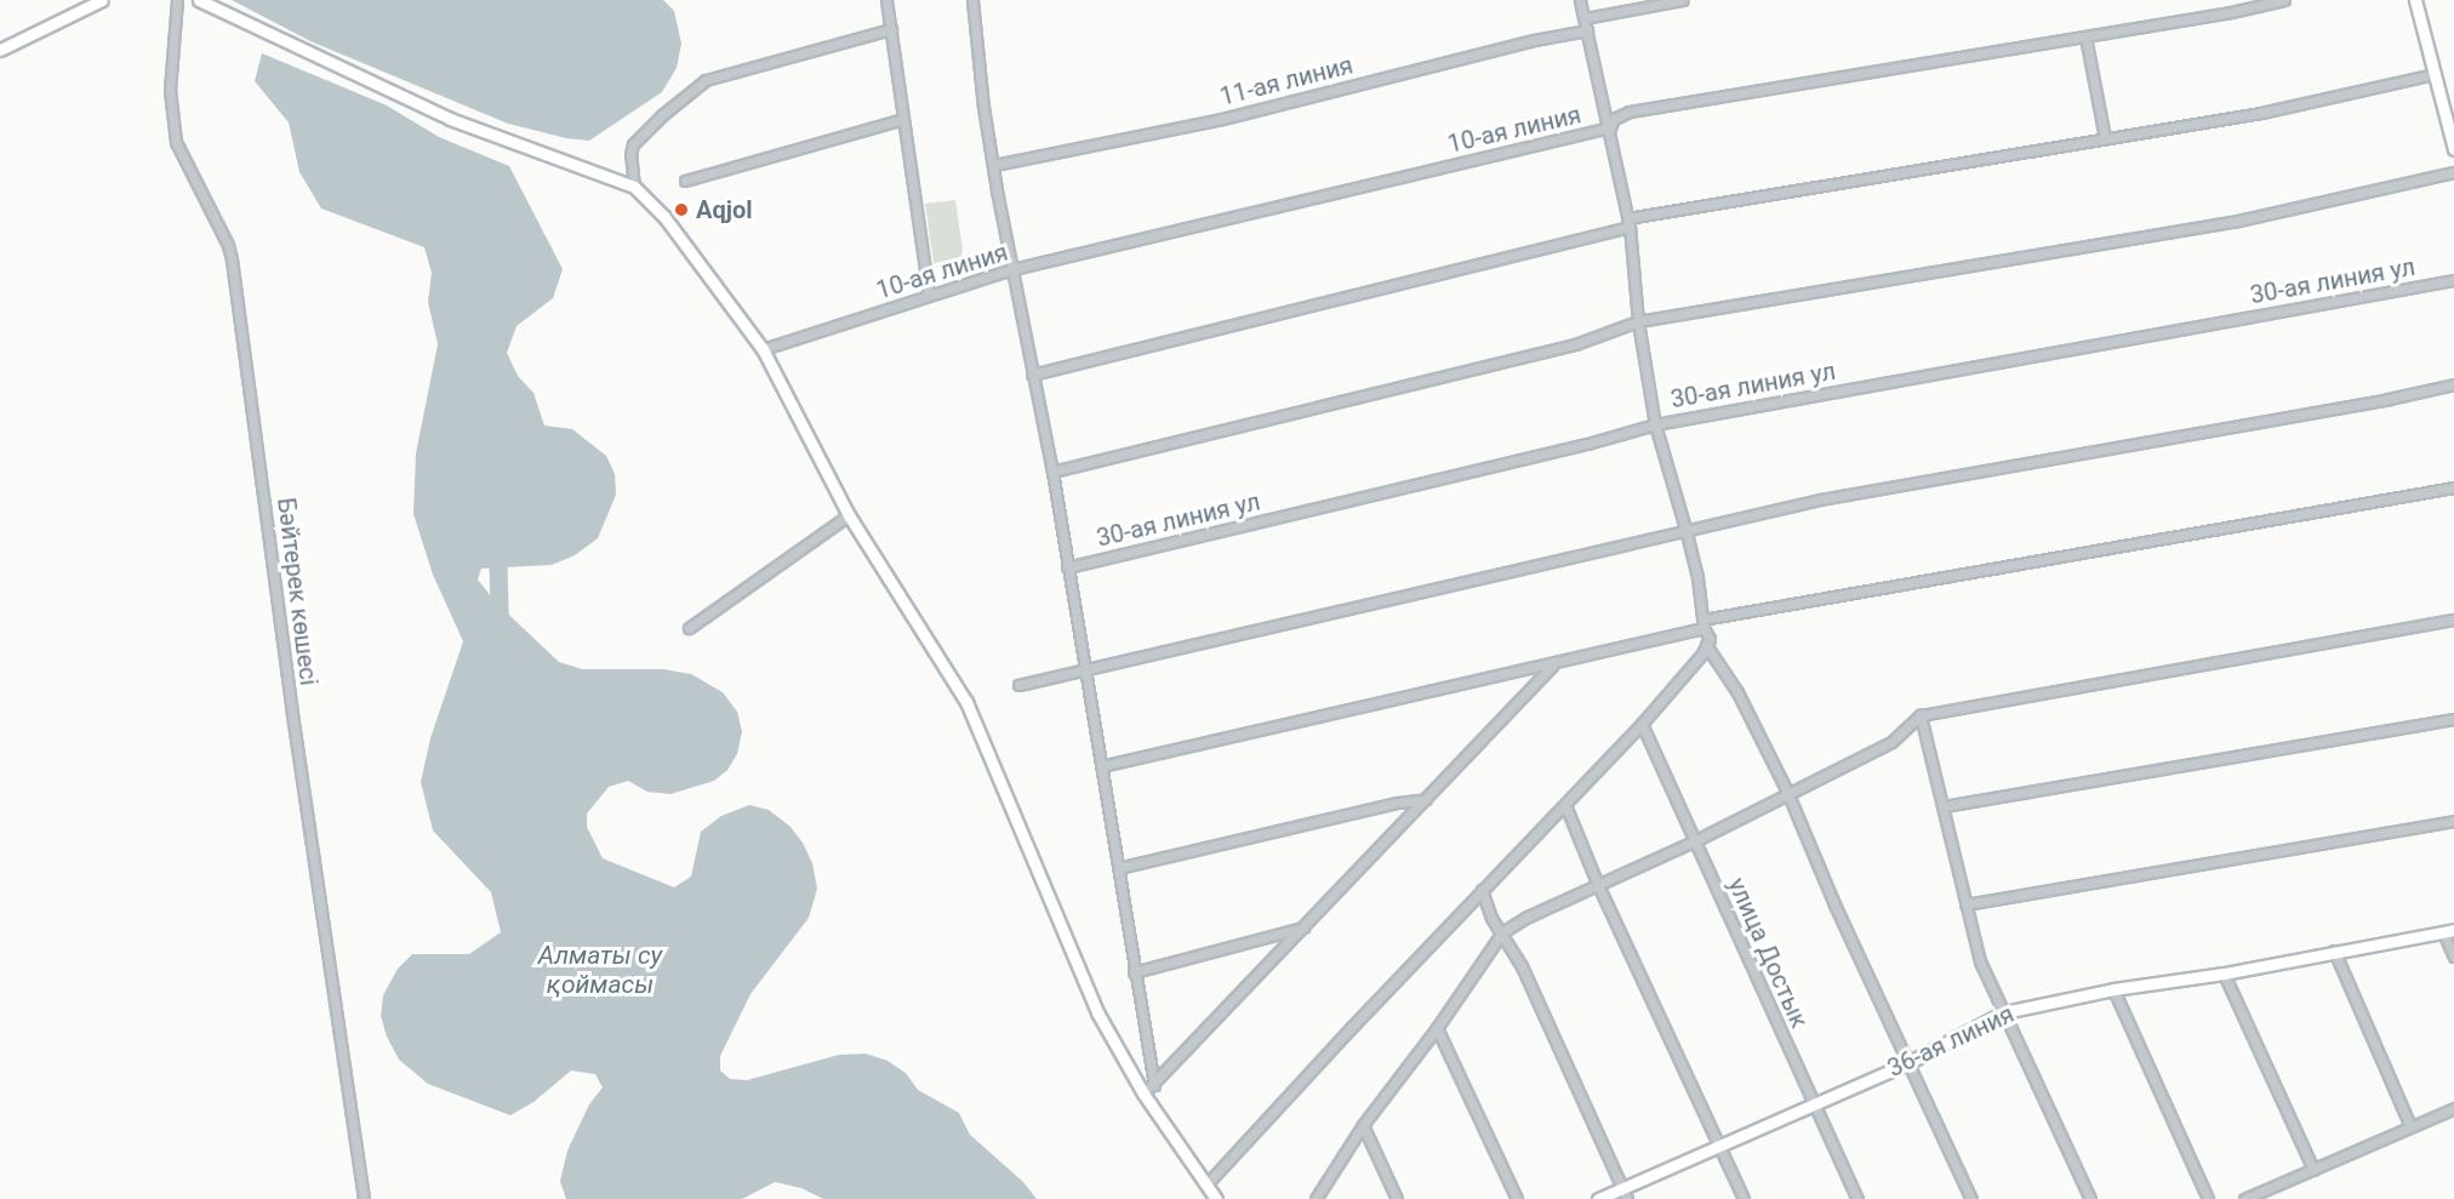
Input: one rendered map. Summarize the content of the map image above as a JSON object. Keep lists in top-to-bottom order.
{
  "streets": {
    "street": [
      "11-ая линия",
      "10-ая линия",
      "30-ая линия ул",
      "Бәйтерек көшесі",
      "улица Достык",
      "36-ая линия"
    ]
  },
  "crossings": [
    ["улица Достык", "36-ая линия"]
  ],
  "water": ["Алматы су қоймасы"],
  "places": ["Aqjol"]
}
